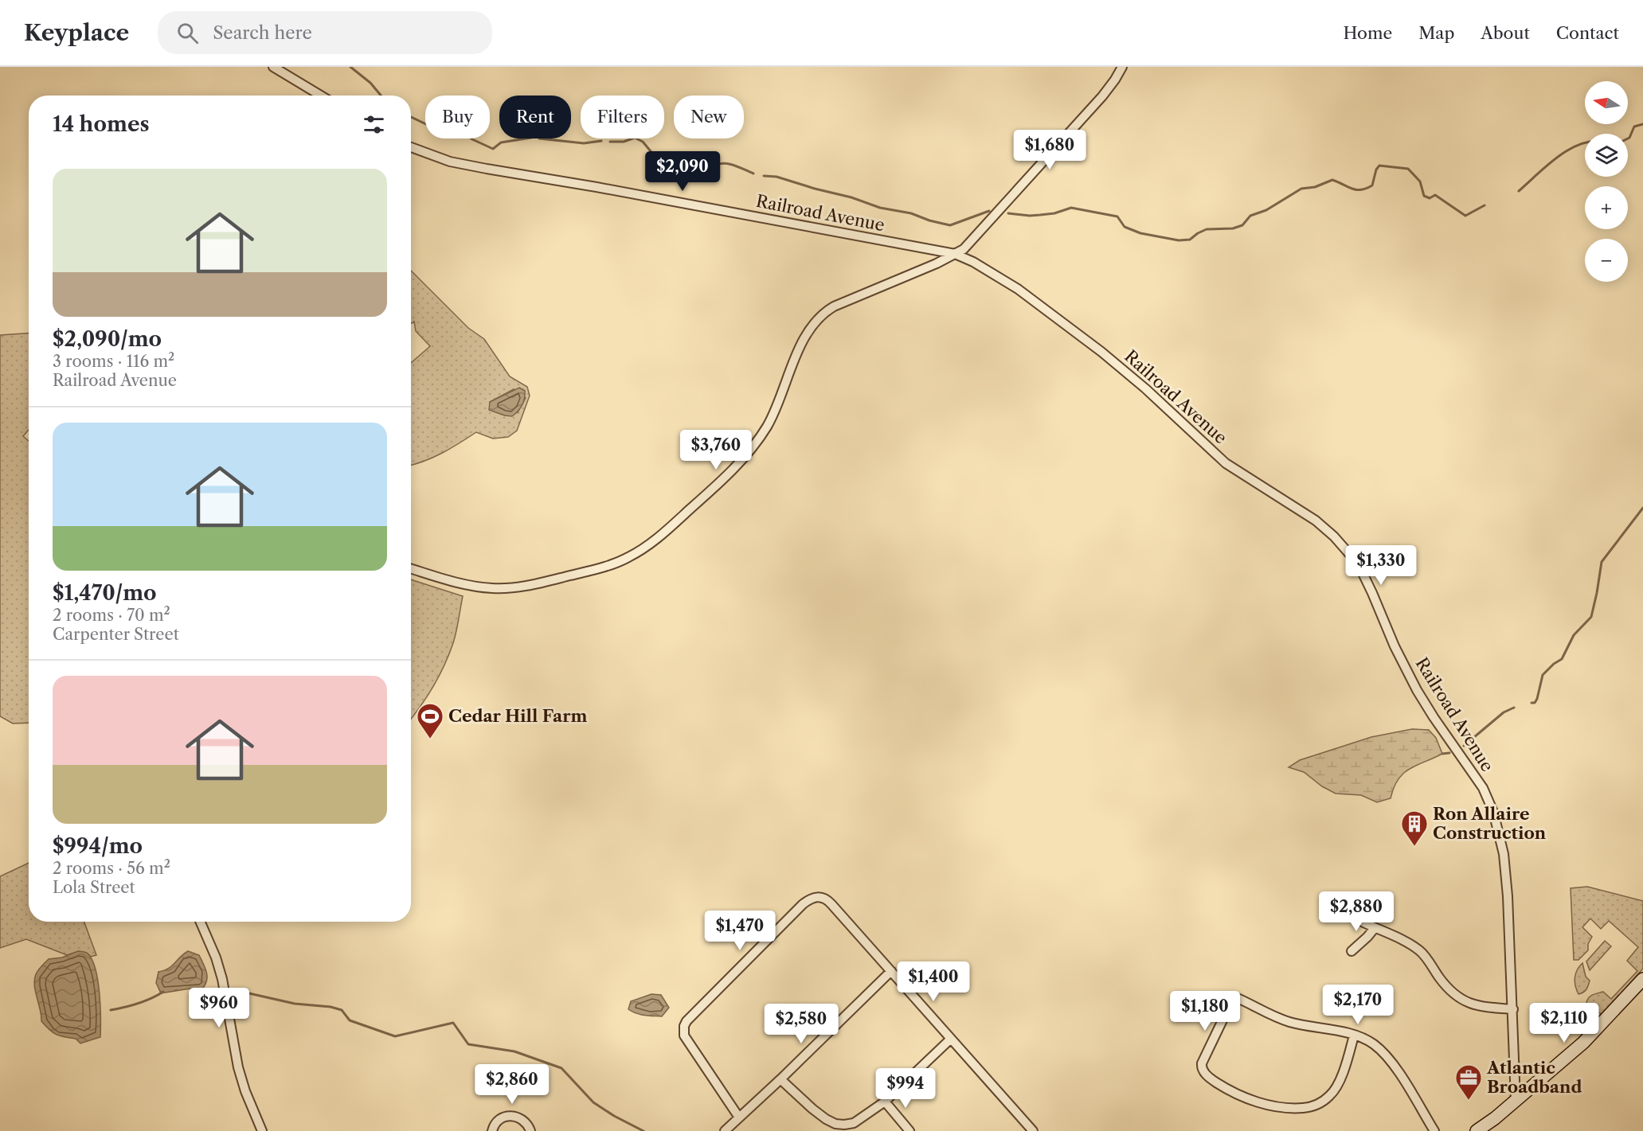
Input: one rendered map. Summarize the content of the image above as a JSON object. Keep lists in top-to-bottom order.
{
  "streets": {
    "street": ["Railroad Avenue"]
  },
  "places": {
    "sports": ["Cedar Hill Farm"],
    "building": ["Ron Allaire Construction"],
    "office": ["Atlantic Broadband"]
  },
  "north": "left",
  "page": {
    "header": "Keyplace",
    "search": "Search here",
    "nav": [
      "Home",
      "Map",
      "About",
      "Contact"
    ],
    "map_buttons": ["+", "−"],
    "chip": [
      "Buy",
      "Rent",
      "Filters",
      "New"
    ],
    "heading": "14 homes",
    "price": [
      "$1,680",
      "$2,090",
      "$3,760",
      "$1,330",
      "$2,880",
      "$1,470",
      "$1,400",
      "$2,170",
      "$960",
      "$1,180",
      "$2,110",
      "$2,580",
      "$2,860",
      "$994"
    ],
    "list": [
      {
        "name": "$2,090/mo",
        "note": "3 rooms · 116 m² · Railroad Avenue"
      },
      {
        "name": "$1,470/mo",
        "note": "2 rooms · 70 m² · Carpenter Street"
      },
      {
        "name": "$994/mo",
        "note": "2 rooms · 56 m² · Lola Street"
      }
    ]
  }
}
